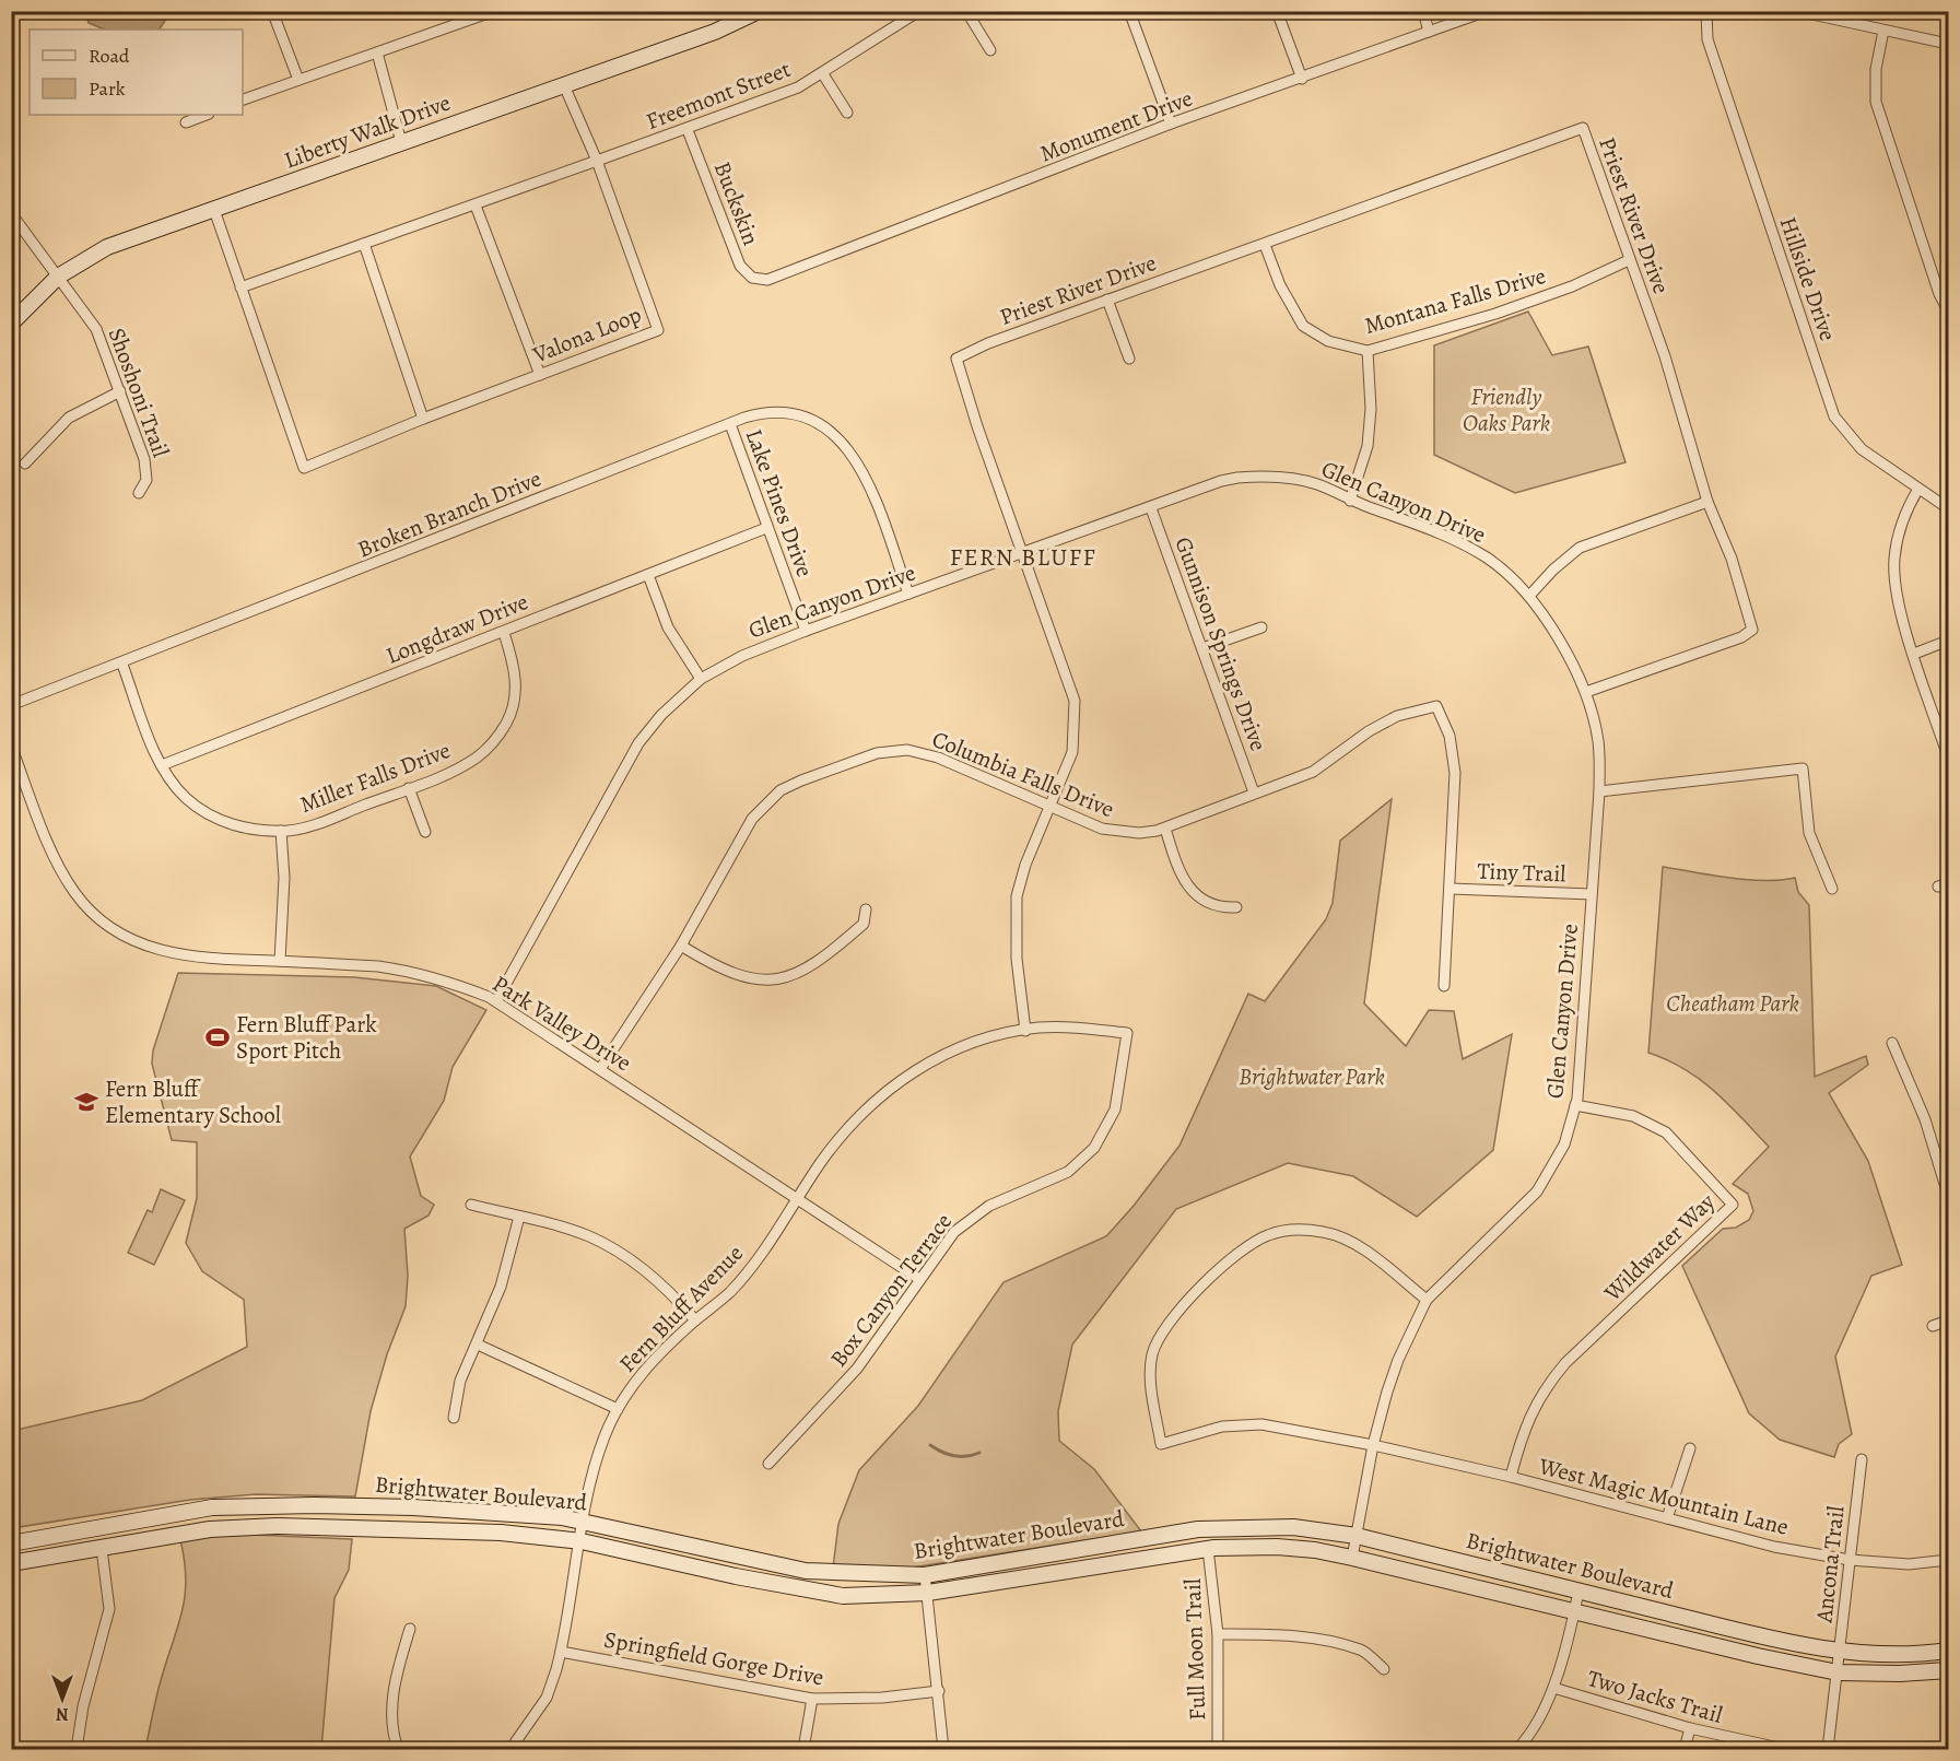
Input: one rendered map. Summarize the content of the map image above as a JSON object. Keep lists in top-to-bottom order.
{
  "streets": {
    "street": [
      "Freemont Street",
      "Monument Drive",
      "Liberty Walk Drive",
      "Buckskin",
      "Priest River Drive",
      "Hillside Drive",
      "Montana Falls Drive",
      "Valona Loop",
      "Shoshoni Trail",
      "Glen Canyon Drive",
      "Lake Pines Drive",
      "Broken Branch Drive",
      "Longdraw Drive",
      "Gunnison Springs Drive",
      "Columbia Falls Drive",
      "Miller Falls Drive",
      "Tiny Trail",
      "Park Valley Drive",
      "Wildwater Way",
      "Box Canyon Terrace",
      "Fern Bluff Avenue",
      "Brightwater Boulevard",
      "West Magic Mountain Lane",
      "Ancona Trail",
      "Full Moon Trail",
      "Springfield Gorge Drive",
      "Two Jacks Trail"
    ]
  },
  "crossings": [
    ["Freemont Street", "Buckskin"],
    ["Freemont Street", "Valona Loop"],
    ["Monument Drive", "Buckskin"],
    ["Liberty Walk Drive", "Valona Loop"],
    ["Liberty Walk Drive", "Shoshoni Trail"],
    ["Priest River Drive", "Montana Falls Drive"],
    ["Priest River Drive", "Glen Canyon Drive"],
    ["Glen Canyon Drive", "Lake Pines Drive"],
    ["Glen Canyon Drive", "Broken Branch Drive"],
    ["Glen Canyon Drive", "Gunnison Springs Drive"],
    ["Glen Canyon Drive", "Tiny Trail"],
    ["Glen Canyon Drive", "Park Valley Drive"],
    ["Glen Canyon Drive", "Wildwater Way"],
    ["Glen Canyon Drive", "Brightwater Boulevard"],
    ["Glen Canyon Drive", "West Magic Mountain Lane"],
    ["Lake Pines Drive", "Broken Branch Drive"],
    ["Lake Pines Drive", "Longdraw Drive"],
    ["Broken Branch Drive", "Miller Falls Drive"],
    ["Longdraw Drive", "Miller Falls Drive"],
    ["Gunnison Springs Drive", "Columbia Falls Drive"],
    ["Columbia Falls Drive", "Tiny Trail"],
    ["Columbia Falls Drive", "Park Valley Drive"],
    ["Park Valley Drive", "Box Canyon Terrace"],
    ["Park Valley Drive", "Fern Bluff Avenue"],
    ["Wildwater Way", "West Magic Mountain Lane"],
    ["Box Canyon Terrace", "Fern Bluff Avenue"],
    ["Fern Bluff Avenue", "Brightwater Boulevard"],
    ["Fern Bluff Avenue", "Springfield Gorge Drive"],
    ["Brightwater Boulevard", "Ancona Trail"],
    ["Brightwater Boulevard", "Full Moon Trail"],
    ["West Magic Mountain Lane", "Ancona Trail"]
  ],
  "districts": ["FERN BLUFF"],
  "parks": ["Friendly Oaks Park", "Cheatham Park", "Brightwater Park"],
  "places": {
    "sports": ["Fern Bluff Park Sport Pitch"],
    "school or university": ["Fern Bluff Elementary School"]
  },
  "legend": ["Road", "Park"],
  "north": "bottom"
}
